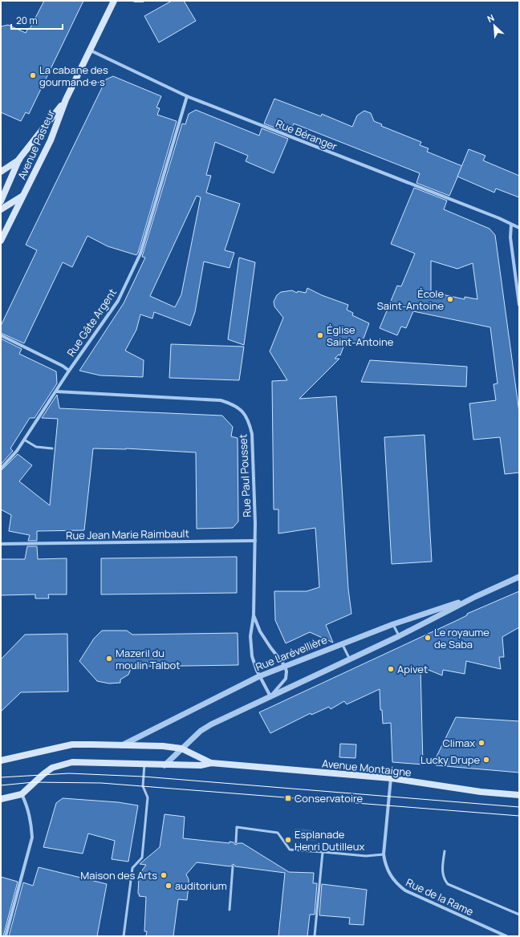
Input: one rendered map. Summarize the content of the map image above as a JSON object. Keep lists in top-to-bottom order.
{
  "streets": {
    "main road": ["Avenue Pasteur", "Avenue Montaigne"],
    "street": [
      "Rue Béranger",
      "Rue Gâte Argent",
      "Rue Paul Pousset",
      "Rue Jean Marie Raimbault",
      "Rue Larévellière",
      "Rue de la Rame"
    ]
  },
  "crossings": [
    ["Rue Béranger", "Avenue Pasteur"],
    ["Rue Béranger", "Rue Gâte Argent"],
    ["Rue Gâte Argent", "Rue Paul Pousset"],
    ["Rue Paul Pousset", "Rue Jean Marie Raimbault"],
    ["Rue Paul Pousset", "Rue Larévellière"],
    ["Rue Larévellière", "Avenue Montaigne"],
    ["Avenue Montaigne", "Rue de la Rame"]
  ],
  "places": {
    "other": [
      "La cabane des gourmand·e·s",
      "École Saint-Antoine",
      "Église Saint-Antoine",
      "Le royaume de Saba",
      "Mazeril du moulin Talbot",
      "Apivet",
      "Climax",
      "Lucky Drupe",
      "Esplanade Henri Dutilleux",
      "Maison des Arts",
      "auditorium"
    ],
    "transit": ["Conservatoire"]
  },
  "scale_bar": "20 m",
  "north": "top left"
}
